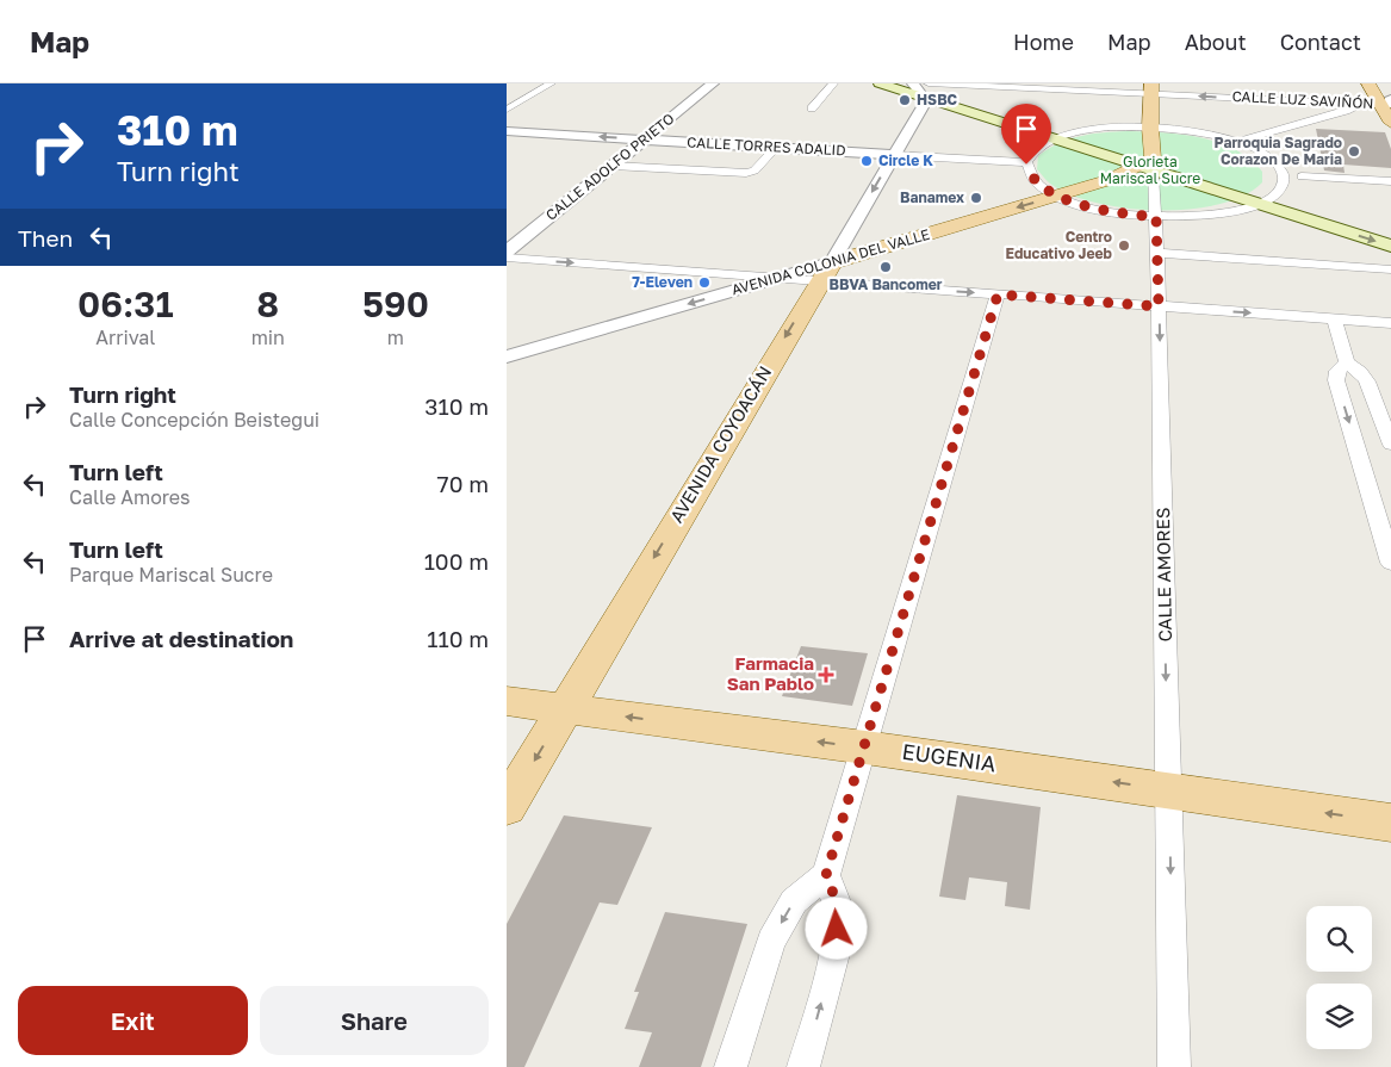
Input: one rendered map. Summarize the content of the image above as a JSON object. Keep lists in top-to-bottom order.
{
  "streets": {
    "main road": [
      "AVENIDA COLONIA DEL VALLE",
      "AVENIDA COYOACÁN",
      "CALLE AMORES",
      "EUGENIA"
    ],
    "street": ["CALLE LUZ SAVIÑÓN", "CALLE TORRES ADALID", "CALLE ADOLFO PRIETO"]
  },
  "crossings": [
    ["CALLE LUZ SAVIÑÓN", "AVENIDA COYOACÁN"],
    ["CALLE LUZ SAVIÑÓN", "CALLE AMORES"],
    ["CALLE TORRES ADALID", "CALLE ADOLFO PRIETO"],
    ["CALLE TORRES ADALID", "AVENIDA COYOACÁN"],
    ["AVENIDA COLONIA DEL VALLE", "AVENIDA COYOACÁN"],
    ["AVENIDA COLONIA DEL VALLE", "CALLE AMORES"],
    ["AVENIDA COYOACÁN", "EUGENIA"],
    ["CALLE AMORES", "EUGENIA"]
  ],
  "one_way": ["AVENIDA COLONIA DEL VALLE", "CALLE AMORES", "EUGENIA"],
  "parks": ["Glorieta Mariscal Sucre"],
  "places": {
    "other": [
      "HSBC",
      "Parroquia Sagrado Corazon De Maria",
      "Circle K",
      "Banamex",
      "Centro Educativo Jeeb",
      "BBVA Bancomer",
      "7-Eleven"
    ],
    "health": ["Farmacia San Pablo"]
  },
  "page": {
    "header": "Map",
    "nav": [
      "Home",
      "Map",
      "About",
      "Contact"
    ],
    "turn": ["310 m", "Turn right"],
    "then": "Then",
    "eta": [
      "06:31",
      "Arrival",
      "8",
      "min",
      "590",
      "m"
    ],
    "list": [
      {
        "name": "Turn right",
        "note": "Calle Concepción Beistegui",
        "value": "310 m"
      },
      {
        "name": "Turn left",
        "note": "Calle Amores",
        "value": "70 m"
      },
      {
        "name": "Turn left",
        "note": "Parque Mariscal Sucre",
        "value": "100 m"
      },
      {
        "name": "Arrive at destination",
        "value": "110 m"
      }
    ],
    "buttons": ["Exit", "Share"]
  }
}
